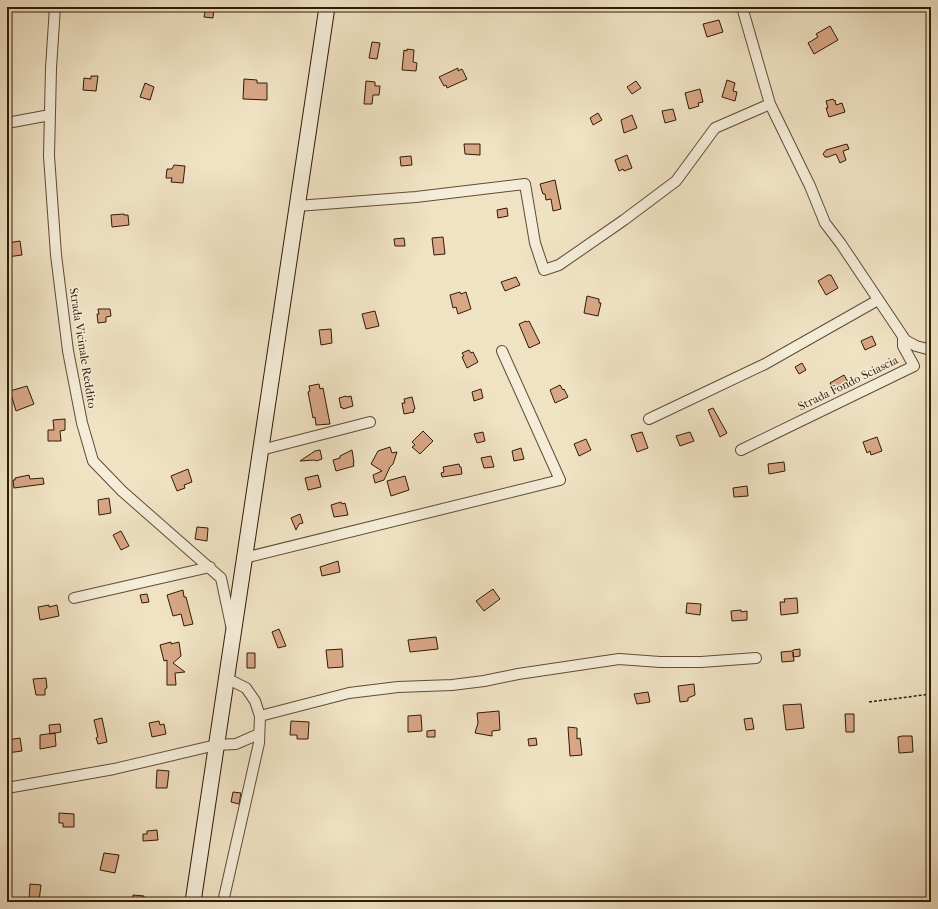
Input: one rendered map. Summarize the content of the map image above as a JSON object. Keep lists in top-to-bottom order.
{
  "streets": {
    "street": ["Strada Vicinale Reddito", "Strada Fondo Sciascia"]
  }
}
